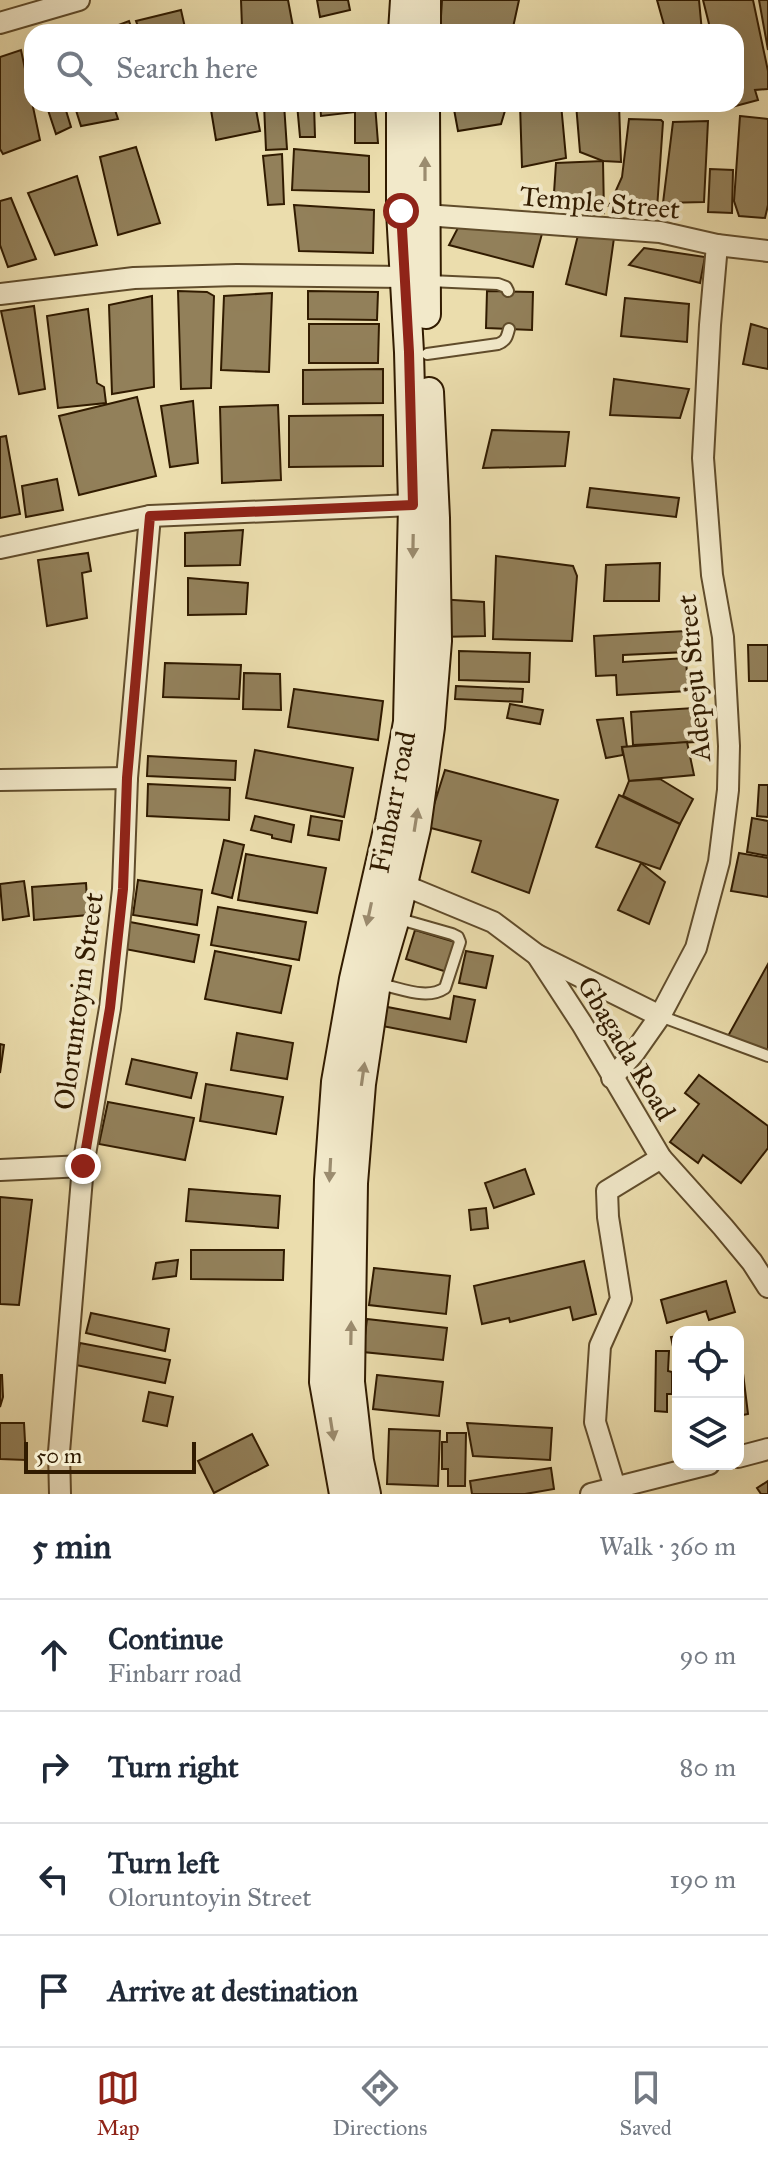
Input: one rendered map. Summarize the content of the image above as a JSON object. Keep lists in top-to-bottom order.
{
  "streets": {
    "main road": ["Finbarr road"],
    "street": [
      "Temple Street",
      "Adepeju Street",
      "Oloruntoyin Street",
      "Gbagada Road"
    ]
  },
  "crossings": [
    ["Temple Street", "Adepeju Street"],
    ["Temple Street", "Finbarr road"],
    ["Adepeju Street", "Gbagada Road"],
    ["Finbarr road", "Gbagada Road"]
  ],
  "scale_bar": "50 m",
  "page": {
    "search": "Search here",
    "scale": "50 m",
    "heading": ["5 min", "Walk · 360 m"],
    "list": [
      ["Continue", "Finbarr road", "90 m"],
      ["Turn right", "80 m"],
      ["Turn left", "Oloruntoyin Street", "190 m"],
      "Arrive at destination"
    ],
    "nav": ["Map", "Directions", "Saved"]
  }
}
